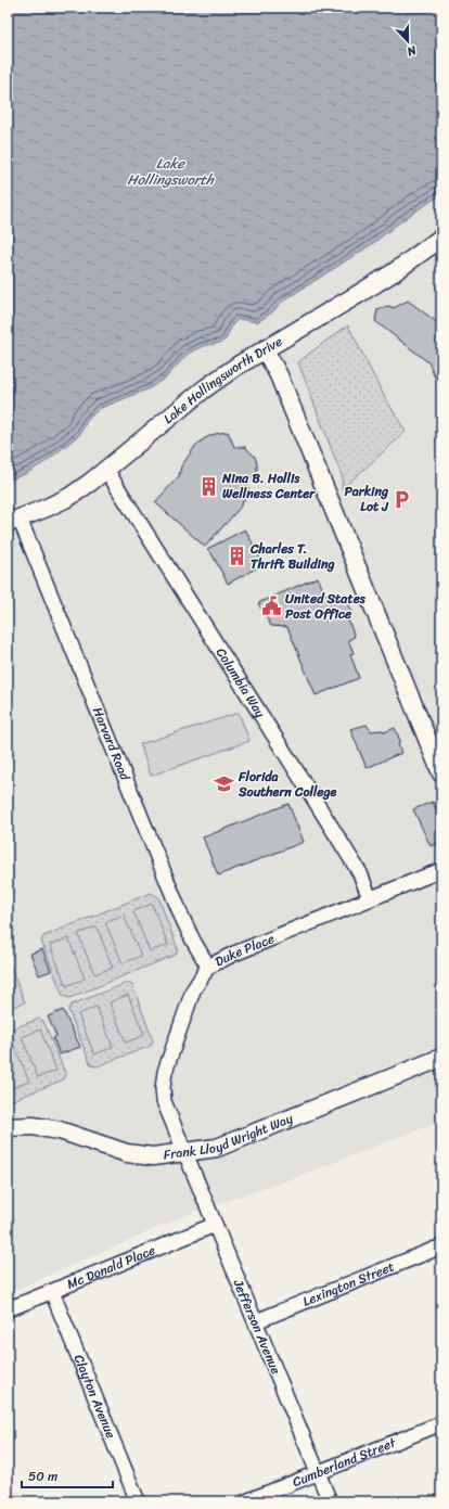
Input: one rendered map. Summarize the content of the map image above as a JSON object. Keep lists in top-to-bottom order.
{
  "streets": {
    "street": [
      "Lake Hollingsworth Drive",
      "Columbia Way",
      "Harvard Road",
      "Duke Place",
      "Frank Lloyd Wright Way",
      "Mc Donald Place",
      "Lexington Street",
      "Jefferson Avenue",
      "Clayton Avenue",
      "Cumberland Street"
    ]
  },
  "crossings": [
    ["Lake Hollingsworth Drive", "Columbia Way"],
    ["Lake Hollingsworth Drive", "Harvard Road"],
    ["Columbia Way", "Duke Place"],
    ["Harvard Road", "Duke Place"],
    ["Duke Place", "Frank Lloyd Wright Way"],
    ["Duke Place", "Jefferson Avenue"],
    ["Frank Lloyd Wright Way", "Jefferson Avenue"],
    ["Mc Donald Place", "Jefferson Avenue"],
    ["Mc Donald Place", "Clayton Avenue"],
    ["Lexington Street", "Jefferson Avenue"],
    ["Jefferson Avenue", "Cumberland Street"]
  ],
  "water": ["Lake Hollingsworth"],
  "places": {
    "building": ["Nina B. Hollis Wellness Center", "Charles T. Thrift Building"],
    "parking": ["Parking Lot J"],
    "public building": ["United States Post Office"],
    "school or university": ["Florida Southern College"]
  },
  "scale_bar": "50 m",
  "north": "bottom"
}
